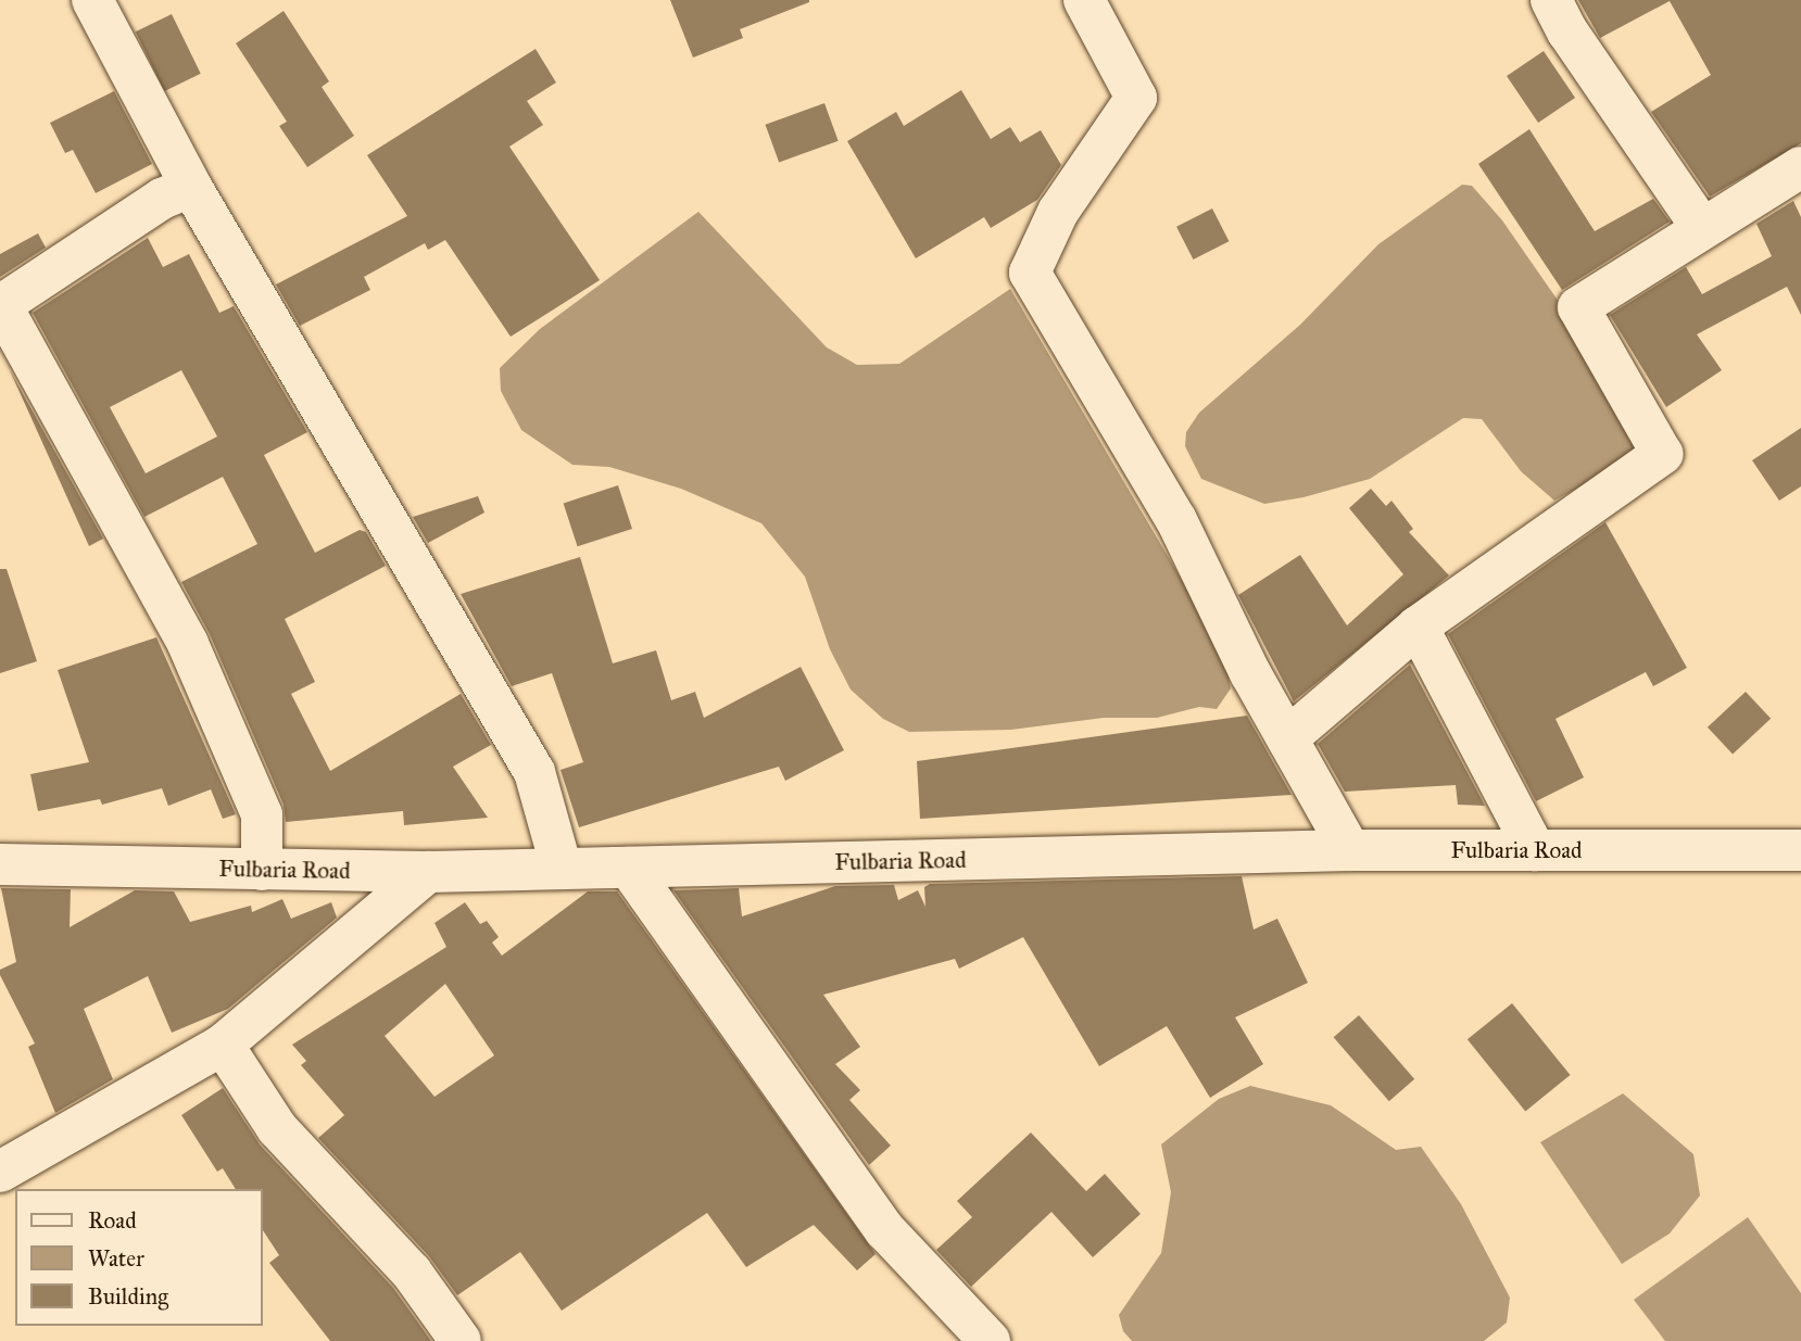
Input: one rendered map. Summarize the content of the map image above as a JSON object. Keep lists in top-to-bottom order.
{
  "streets": {
    "street": ["Fulbaria Road"]
  },
  "legend": ["Road", "Water", "Building"]
}
